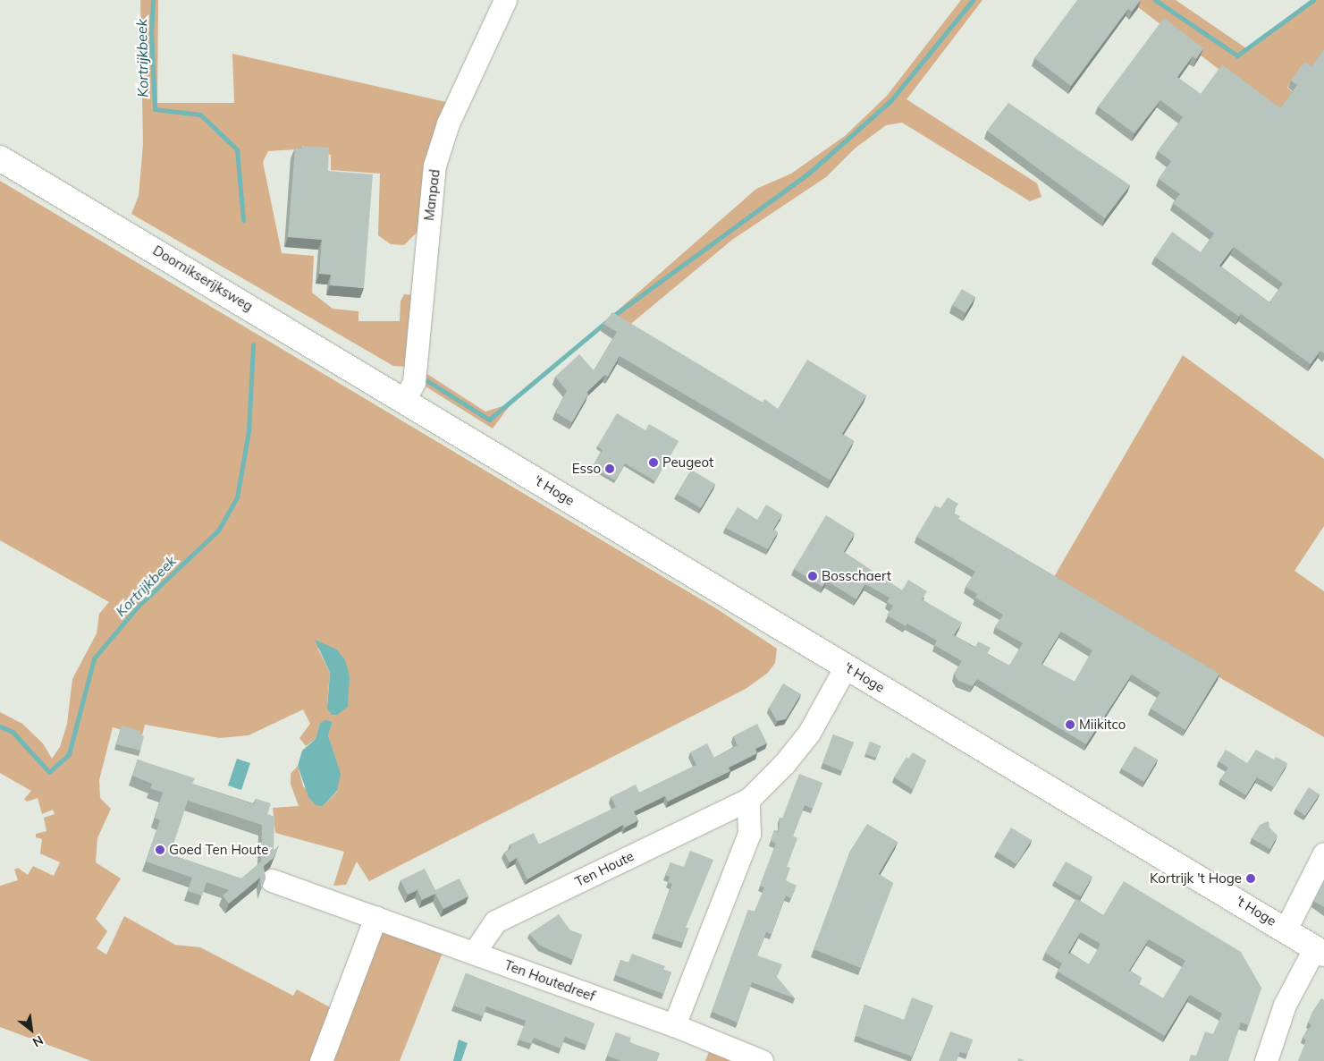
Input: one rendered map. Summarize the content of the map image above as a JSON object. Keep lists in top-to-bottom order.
{
  "streets": {
    "main road": ["Doornikserijksweg", "'t Hoge"],
    "street": ["Manpad", "Ten Houte", "Ten Houtedreef"]
  },
  "crossings": [
    ["Manpad", "Doornikserijksweg"],
    ["Manpad", "'t Hoge"],
    ["Doornikserijksweg", "'t Hoge"],
    ["'t Hoge", "Ten Houte"],
    ["Ten Houte", "Ten Houtedreef"]
  ],
  "water": ["Kortrijkbeek"],
  "places": [
    "Peugeot",
    "Esso",
    "Bosschaert",
    "Miikitco",
    "Goed Ten Houte",
    "Kortrijk 't Hoge"
  ],
  "north": "bottom right"
}
